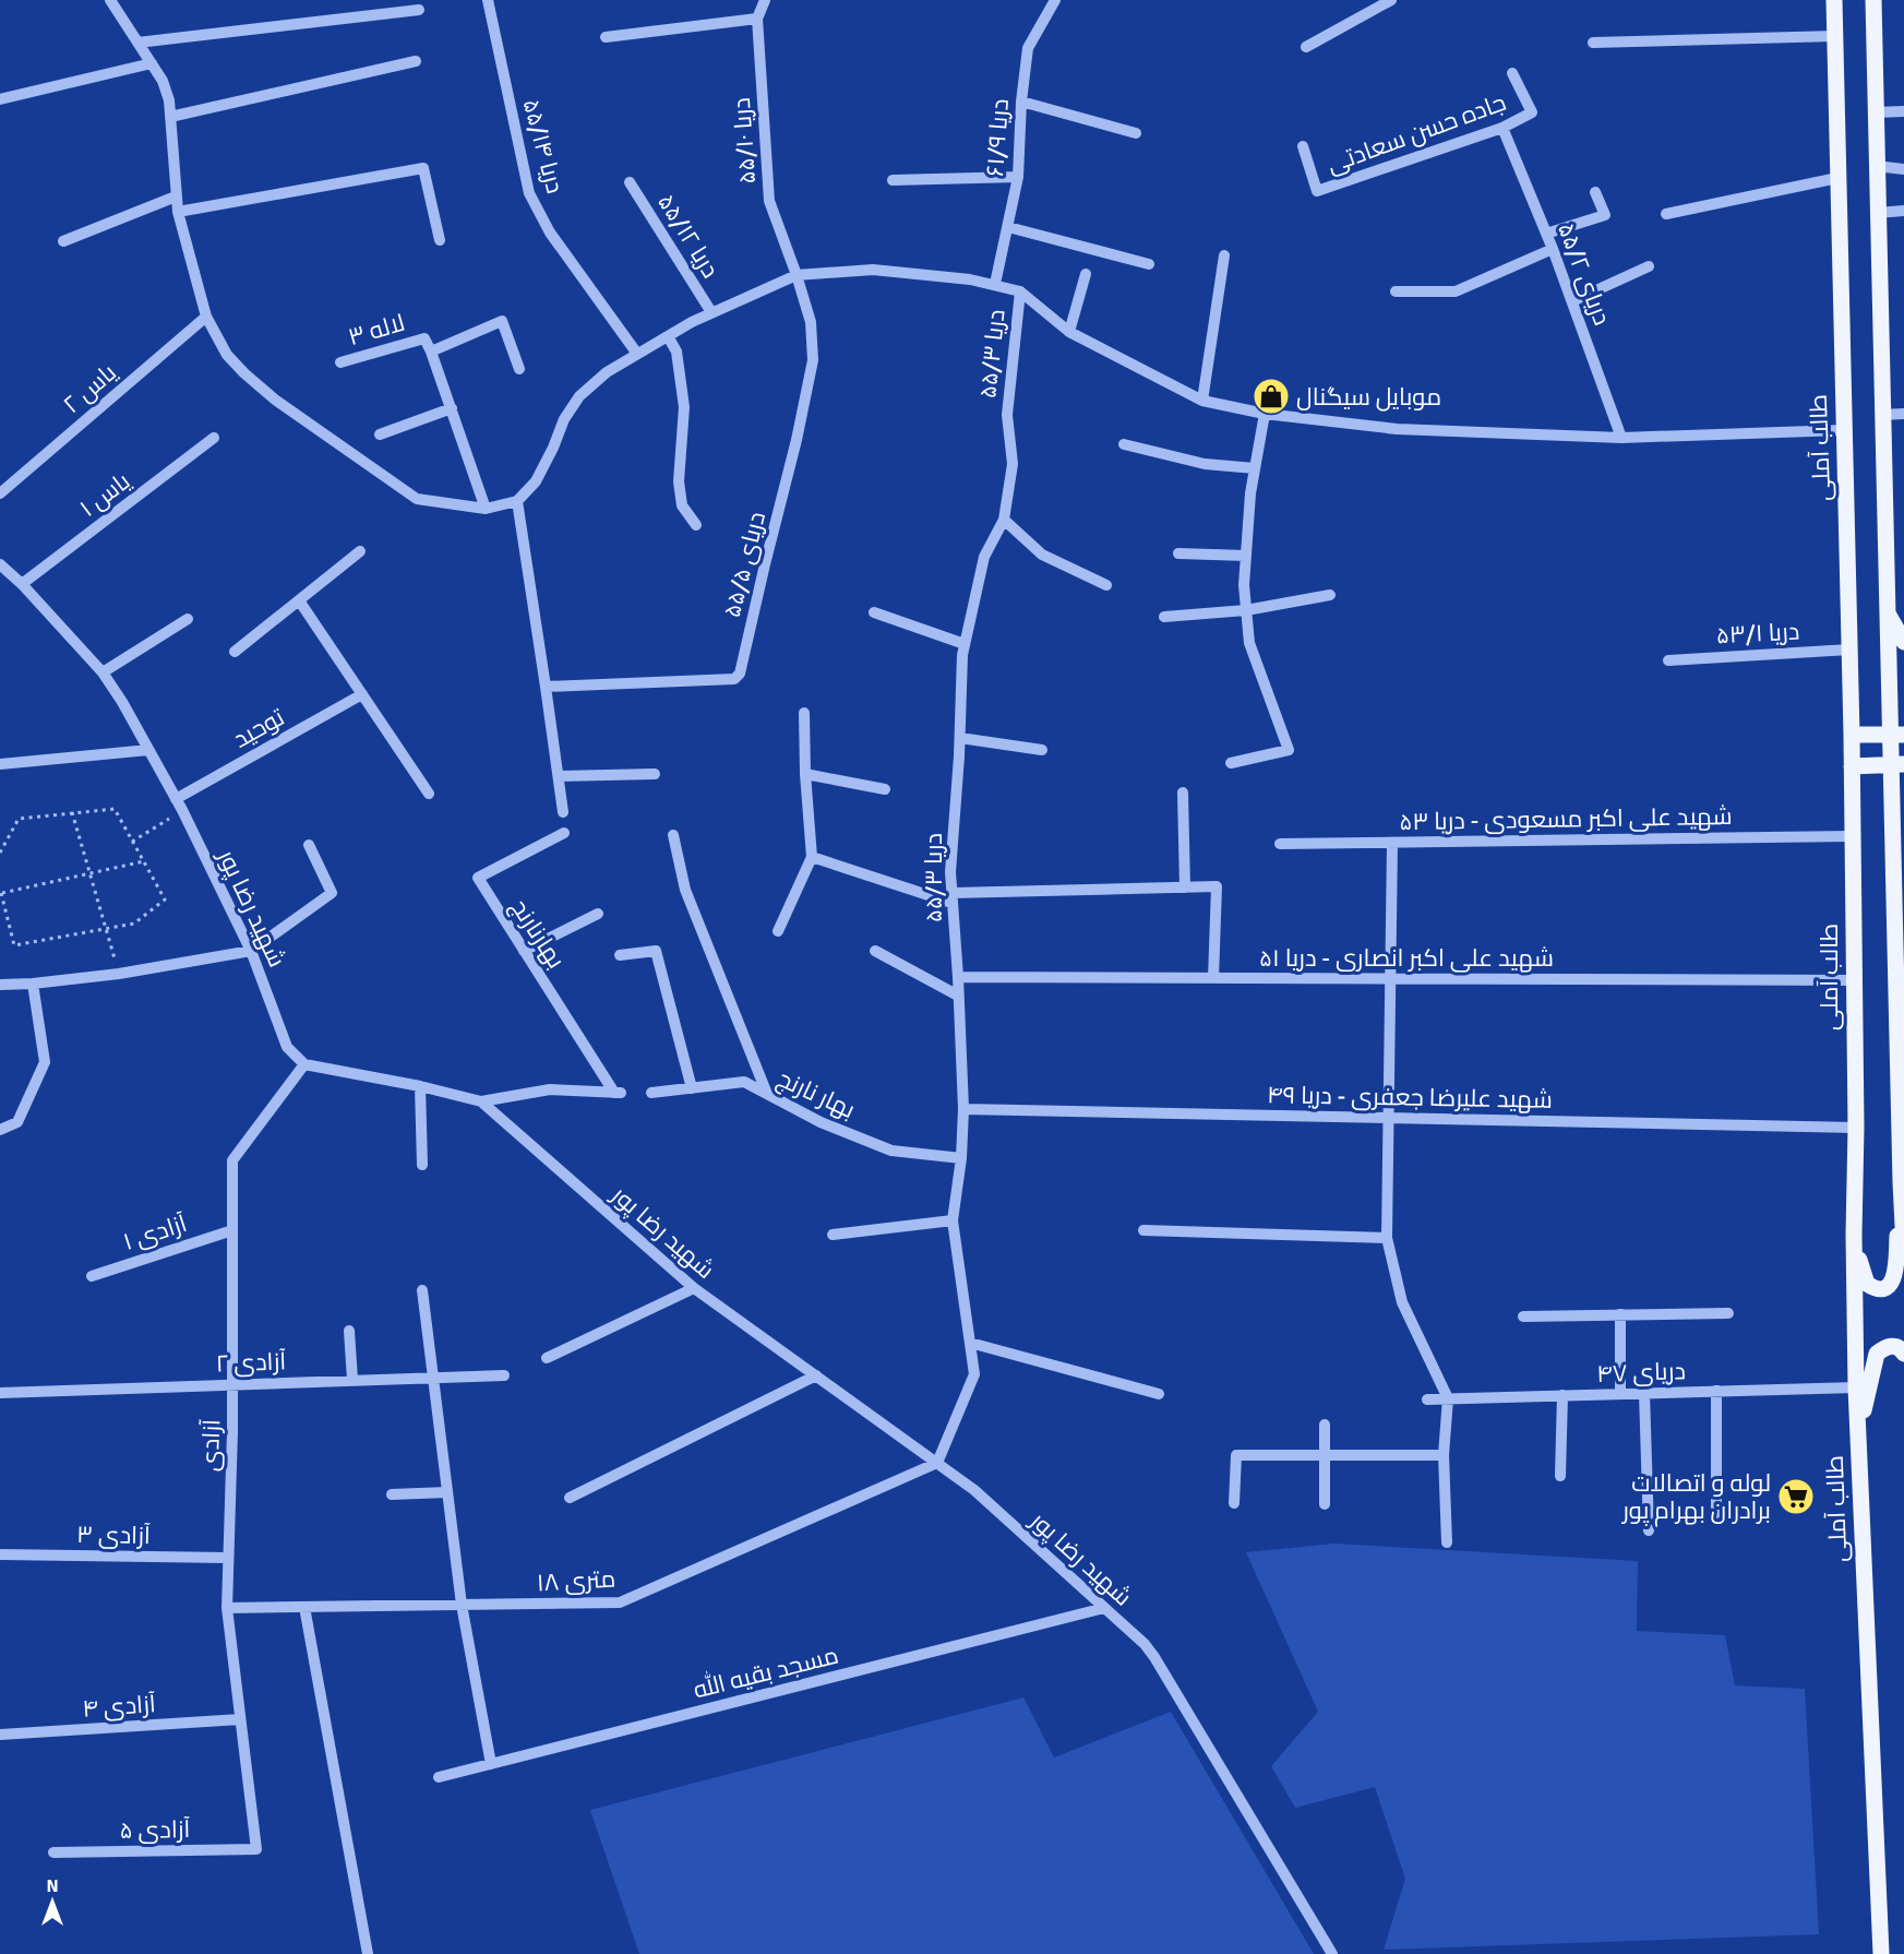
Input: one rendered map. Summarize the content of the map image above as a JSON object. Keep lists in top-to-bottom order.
{
  "streets": {
    "main road": ["طالب آملی"],
    "street": [
      "جاده حسن سعادتی",
      "دریا ۶۱/۹",
      "دریا ۵۵/۱۰",
      "دریا ۵۵/۱۴",
      "دریا ۵۵/۱۲",
      "دریای ۵۵/۲",
      "لاله ۳",
      "دریا ۵۵/۳",
      "یاس ۲",
      "یاس ۱",
      "دریای ۵۵/۵",
      "دریا ۵۳/۱",
      "توحید",
      "شهید علی اکبر مسعودی - دریا ۵۳",
      "شهید رضا پور",
      "بهارنارنج",
      "شهید علی اکبر انصاری - دریا ۵۱",
      "بهار نارنج",
      "شهید علیرضا جعفری - دریا ۴۹",
      "آزادی ۱",
      "آزادی ۲",
      "دریای ۴۷",
      "آزادی",
      "آزادی ۳",
      "۱۸ متری",
      "مسجد بقیه الله",
      "آزادی ۴",
      "آزادی ۵"
    ]
  },
  "crossings": [
    ["جاده حسن سعادتی", "دریای ۵۵/۲"],
    ["دریا ۵۵/۱۰", "دریای ۵۵/۵"],
    ["دریا ۵۵/۳", "شهید رضا پور"],
    ["دریا ۵۵/۳", "شهید علی اکبر انصاری - دریا ۵۱"],
    ["دریا ۵۵/۳", "بهار نارنج"],
    ["دریا ۵۵/۳", "شهید علیرضا جعفری - دریا ۴۹"],
    ["دریا ۵۵/۳", "۱۸ متری"],
    ["طالب آملی", "دریا ۵۳/۱"],
    ["طالب آملی", "شهید علی اکبر مسعودی - دریا ۵۳"],
    ["طالب آملی", "شهید علی اکبر انصاری - دریا ۵۱"],
    ["طالب آملی", "شهید علیرضا جعفری - دریا ۴۹"],
    ["طالب آملی", "دریای ۴۷"],
    ["یاس ۱", "شهید رضا پور"],
    ["توحید", "شهید رضا پور"],
    ["شهید رضا پور", "بهارنارنج"],
    ["شهید رضا پور", "آزادی"],
    ["شهید رضا پور", "۱۸ متری"],
    ["شهید رضا پور", "مسجد بقیه الله"],
    ["آزادی ۱", "آزادی"],
    ["آزادی ۲", "آزادی"],
    ["آزادی", "آزادی ۳"],
    ["آزادی", "۱۸ متری"],
    ["آزادی", "آزادی ۴"],
    ["آزادی", "آزادی ۵"]
  ],
  "places": {
    "shop": ["موبایل سیگنال"],
    "supermarket": ["لوله و اتصالات برادران بهرام پور"]
  },
  "north": "top"
}
